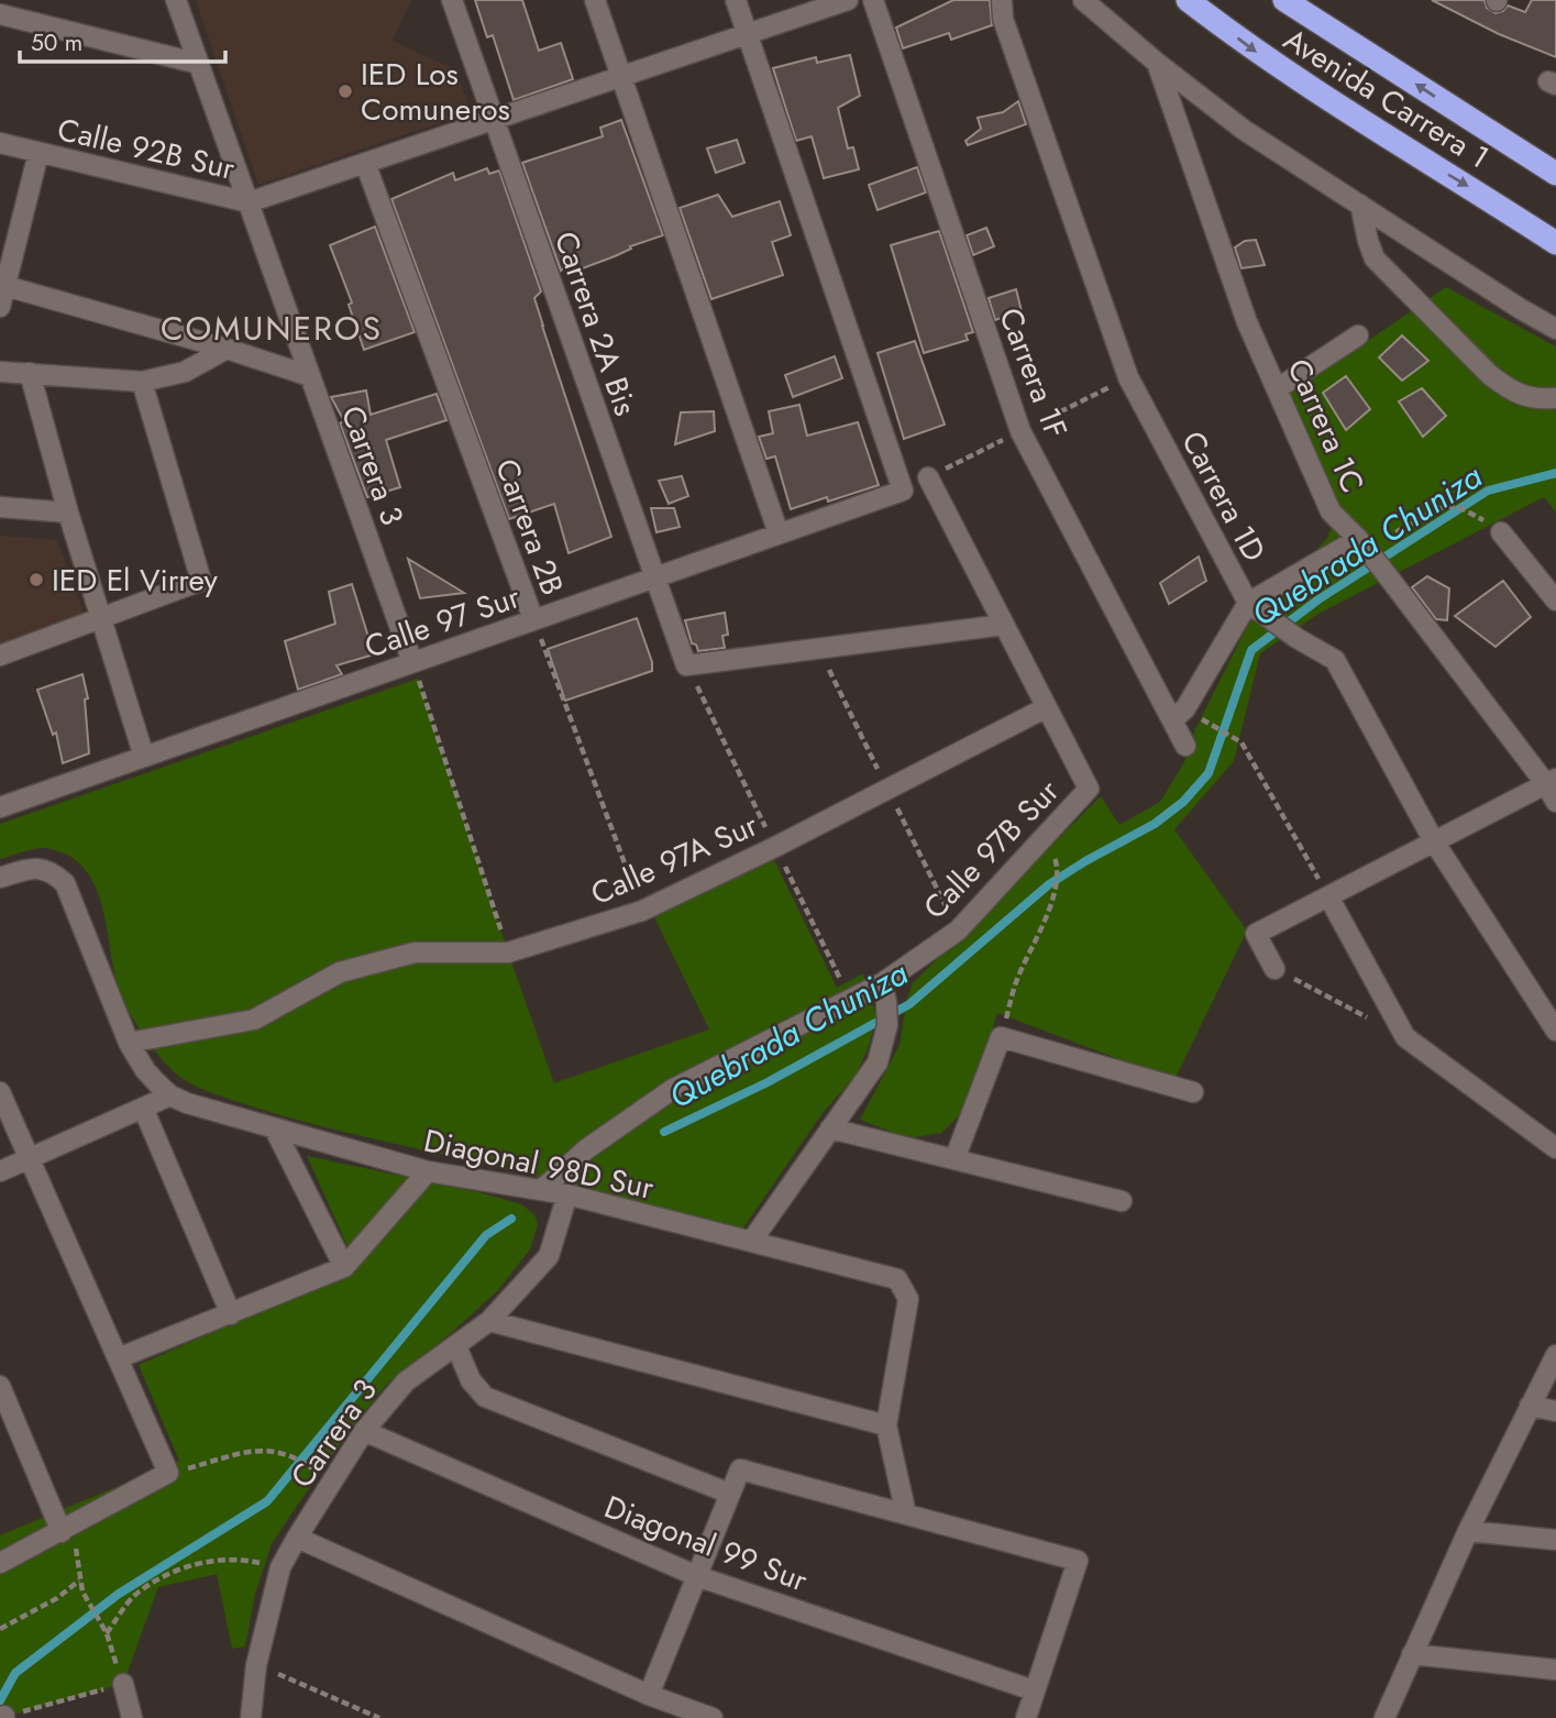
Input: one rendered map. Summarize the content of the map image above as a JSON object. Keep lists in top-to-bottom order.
{
  "streets": {
    "highway": ["Avenida Carrera 1"],
    "street": [
      "Calle 92B Sur",
      "Carrera 2A Bis",
      "Carrera 1F",
      "Carrera 1C",
      "Carrera 3",
      "Carrera 1D",
      "Carrera 2B",
      "Calle 97 Sur",
      "Calle 97B Sur",
      "Calle 97A Sur",
      "Diagonal 98D Sur",
      "Diagonal 99 Sur"
    ]
  },
  "crossings": [
    ["Calle 92B Sur", "Carrera 2A Bis"],
    ["Calle 92B Sur", "Carrera 3"],
    ["Calle 92B Sur", "Carrera 2B"],
    ["Calle 92B Sur", "Calle 97 Sur"],
    ["Carrera 2A Bis", "Calle 97 Sur"],
    ["Carrera 3", "Calle 97 Sur"],
    ["Carrera 3", "Diagonal 98D Sur"],
    ["Carrera 3", "Diagonal 99 Sur"],
    ["Carrera 2B", "Calle 97 Sur"],
    ["Carrera 2B", "Calle 97A Sur"],
    ["Calle 97B Sur", "Calle 97A Sur"],
    ["Calle 97B Sur", "Diagonal 98D Sur"]
  ],
  "districts": ["COMUNEROS"],
  "water": ["Quebrada Chuniza"],
  "places": ["IED Los Comuneros", "IED El Virrey"],
  "scale_bar": "50 m"
}
